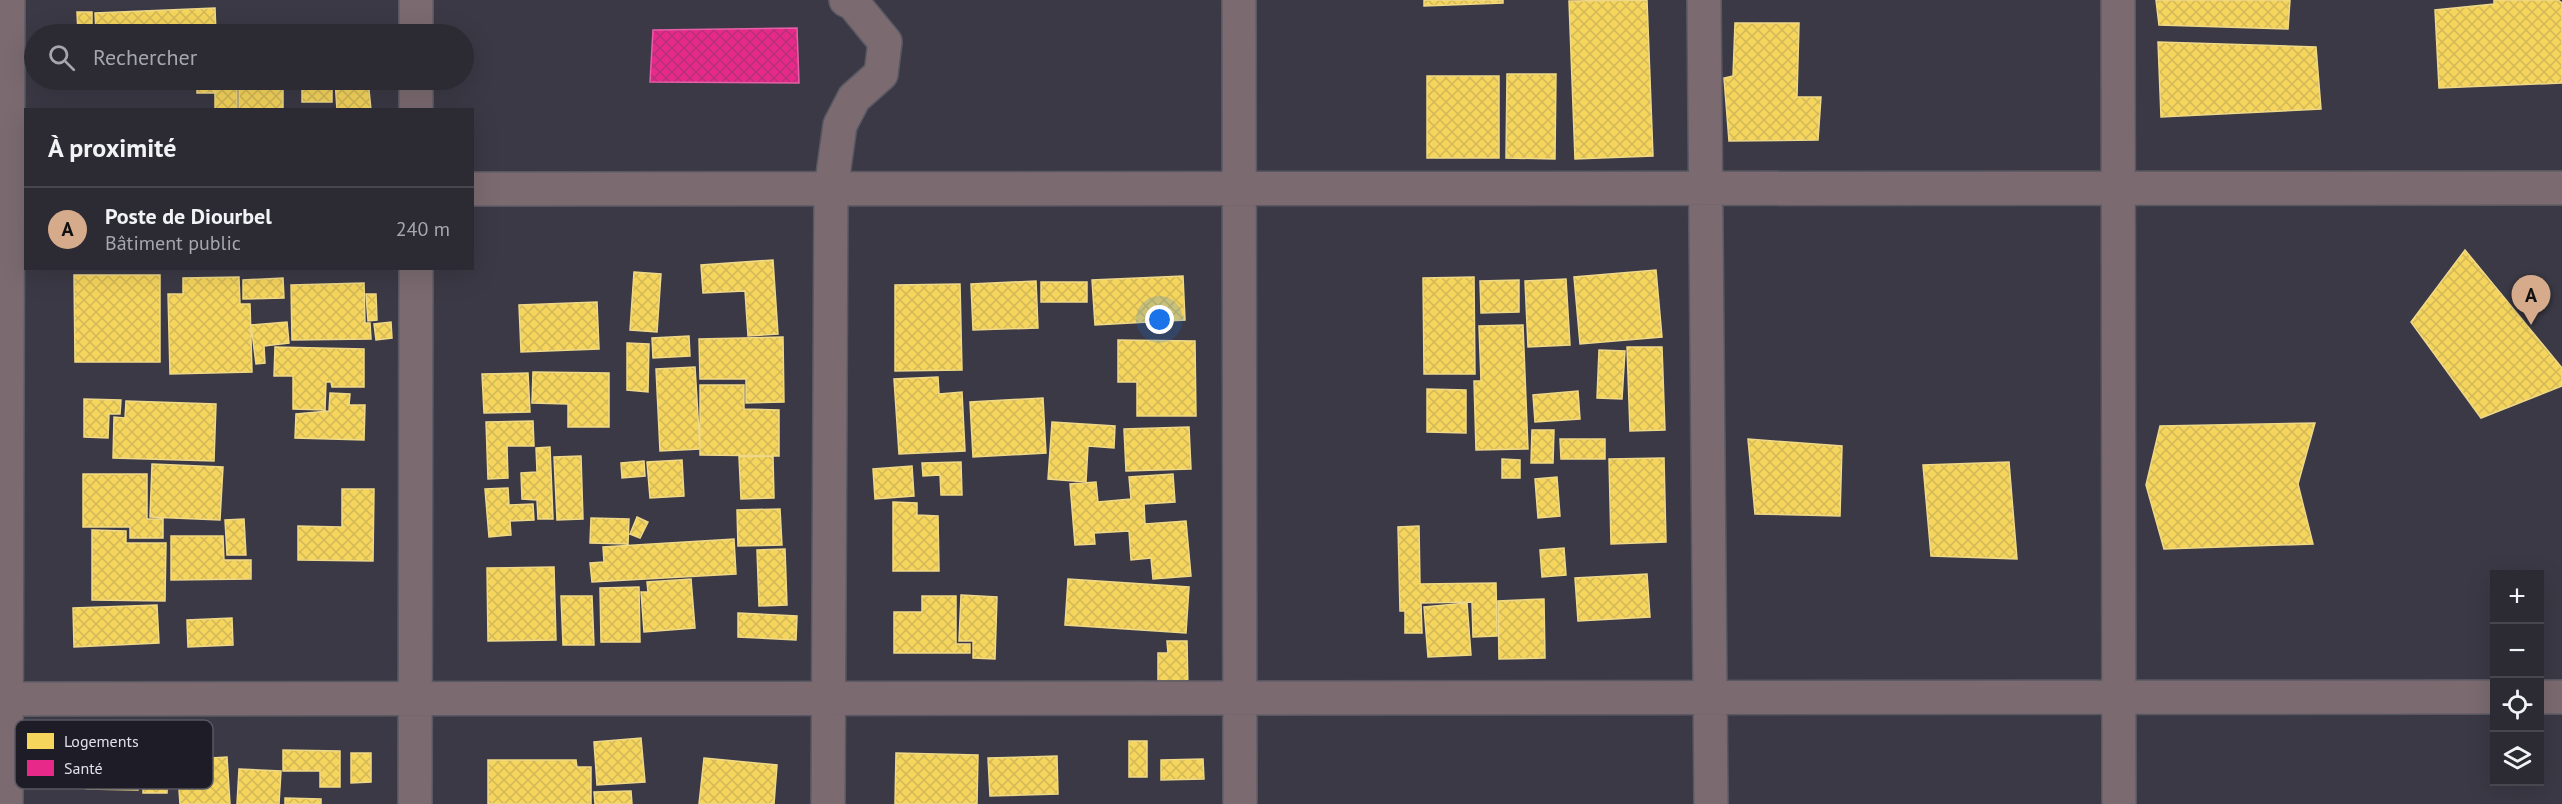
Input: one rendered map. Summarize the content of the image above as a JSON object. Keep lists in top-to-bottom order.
{
  "legend": ["Logements", "Santé"],
  "page": {
    "search": "Rechercher",
    "heading": "À proximité",
    "list": [
      {
        "mark": "A",
        "name": "Poste de Diourbel",
        "note": "Bâtiment public",
        "value": "240 m"
      }
    ],
    "pins": "A",
    "map_buttons": ["+", "−"]
  }
}
